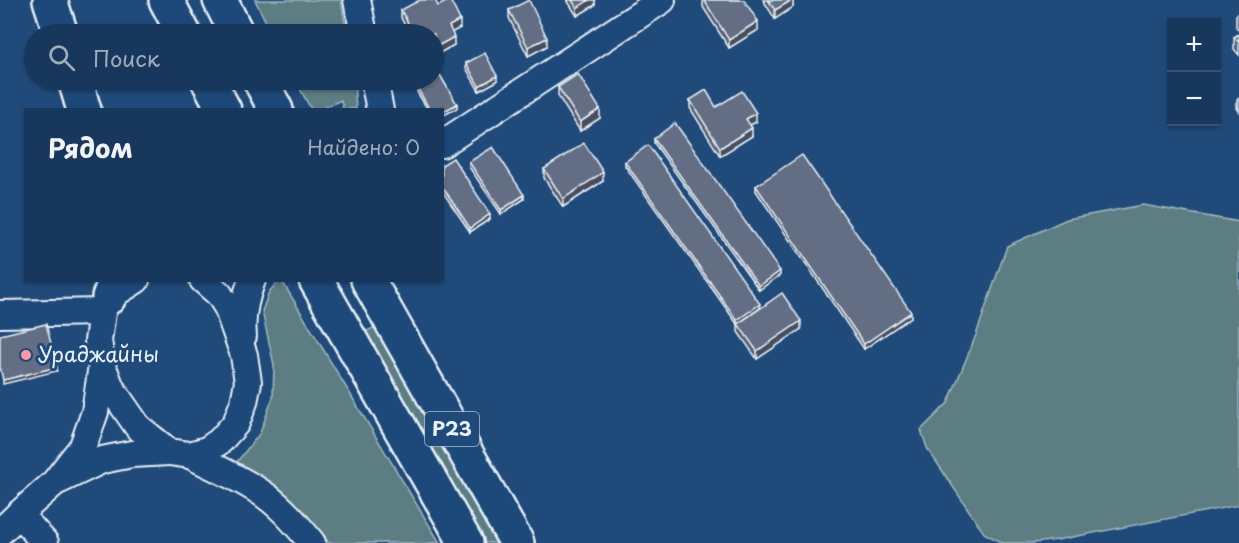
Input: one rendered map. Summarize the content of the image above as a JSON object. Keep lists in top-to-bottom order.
{
  "streets": {
    "highway": ["Р23"]
  },
  "places": ["Ураджайны"],
  "page": {
    "map_buttons": ["+", "−"],
    "search": "Поиск",
    "heading": ["Рядом", "Найдено: 0"]
  }
}
